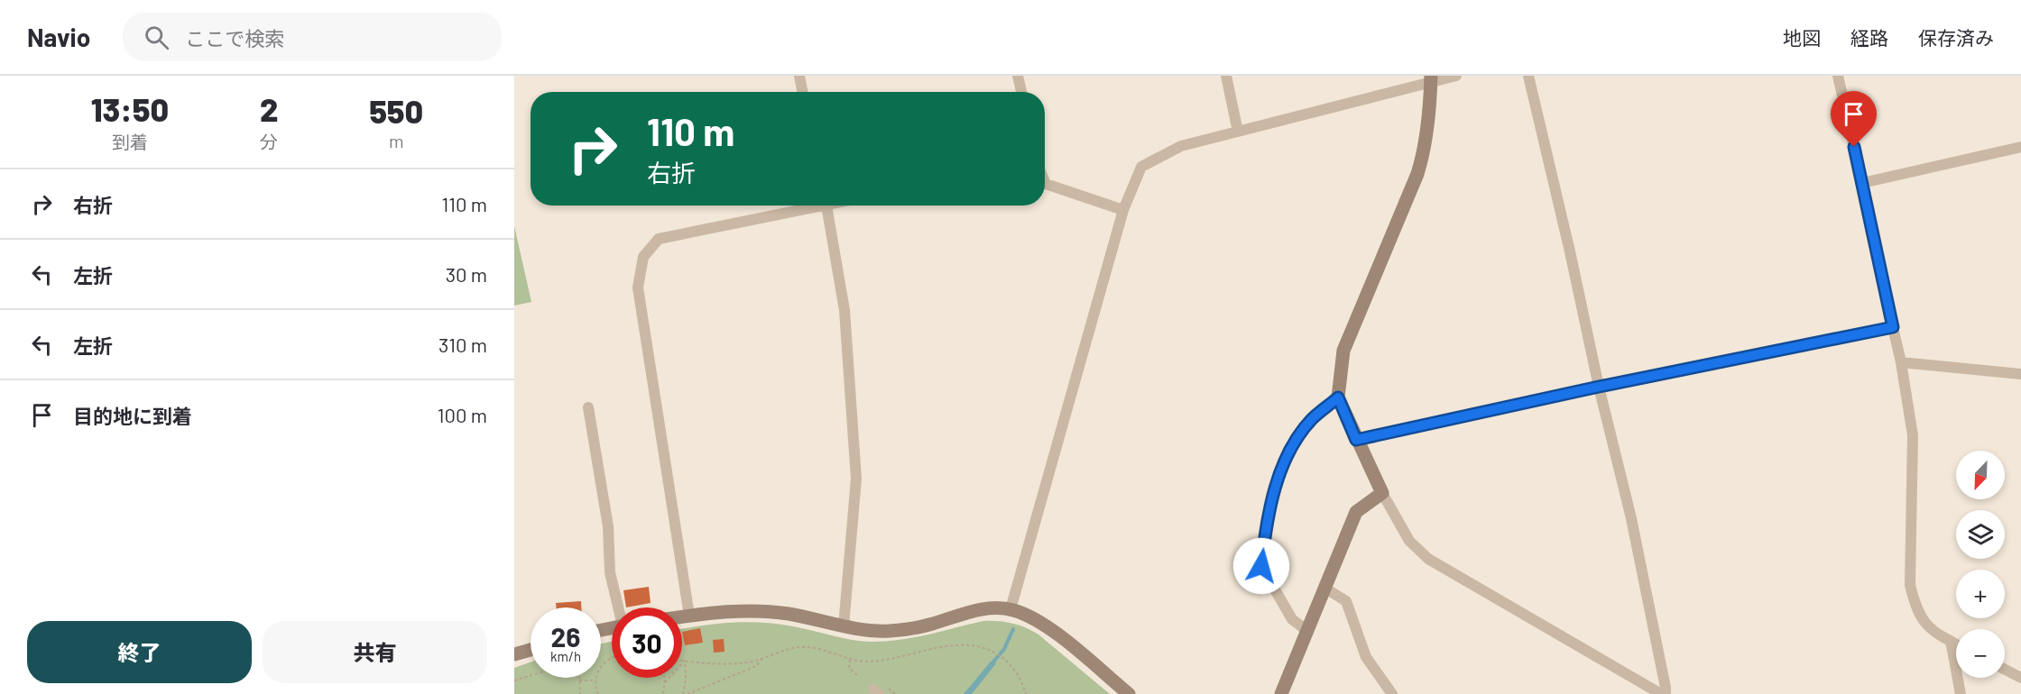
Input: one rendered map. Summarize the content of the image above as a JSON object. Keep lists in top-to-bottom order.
{
  "north": "bottom left",
  "page": {
    "header": "Navio",
    "search": "ここで検索",
    "nav": ["地図", "経路", "保存済み"],
    "eta": [
      "13:50",
      "到着",
      "2",
      "分",
      "550",
      "m"
    ],
    "turn": ["110 m", "右折"],
    "list": [
      {
        "name": "右折",
        "value": "110 m"
      },
      {
        "name": "左折",
        "value": "30 m"
      },
      {
        "name": "左折",
        "value": "310 m"
      },
      {
        "name": "目的地に到着",
        "value": "100 m"
      }
    ],
    "map_buttons": ["+", "−"],
    "speed": "26 km/h",
    "limit": "30",
    "buttons": ["終了", "共有"]
  }
}
